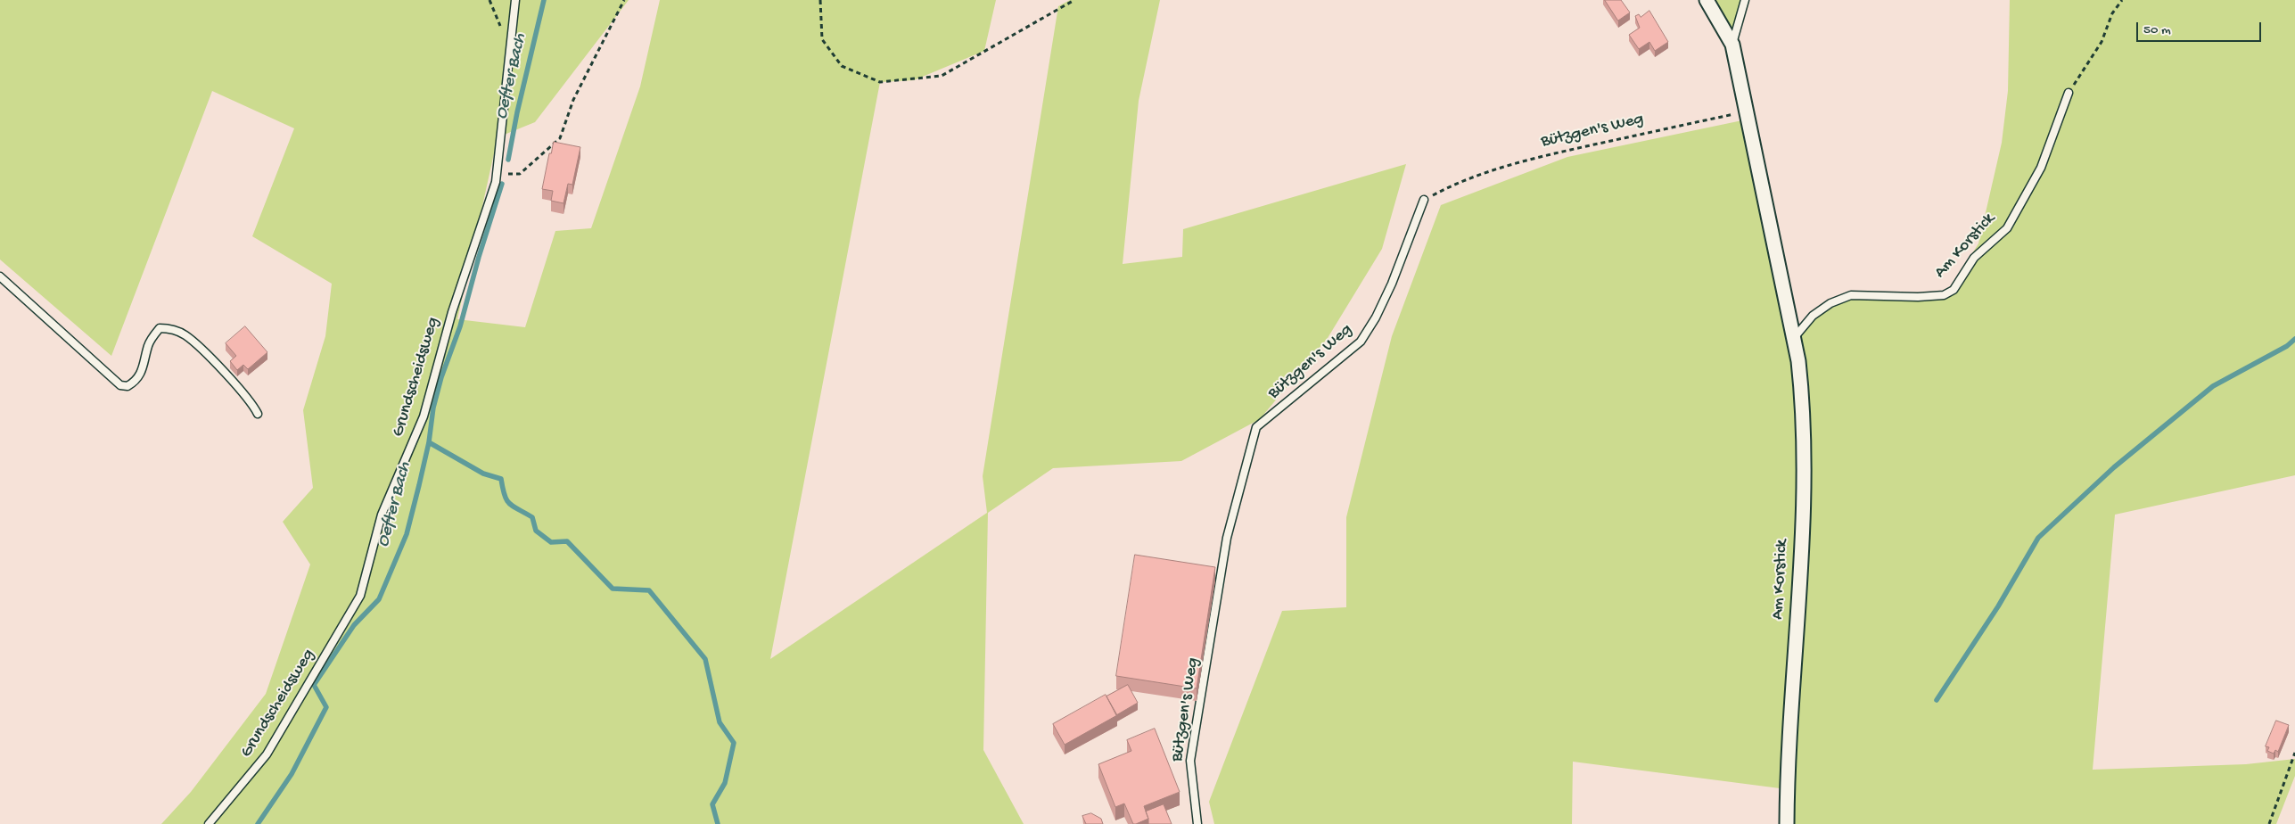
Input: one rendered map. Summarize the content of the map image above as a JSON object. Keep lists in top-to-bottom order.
{
  "streets": {
    "street": ["Am Korstick"],
    "lane": ["Bützgen's Weg", "Grundscheidsweg"]
  },
  "crossings": [
    ["Bützgen's Weg", "Am Korstick"]
  ],
  "water": ["Oefter Bach"],
  "scale_bar": "50 m"
}
